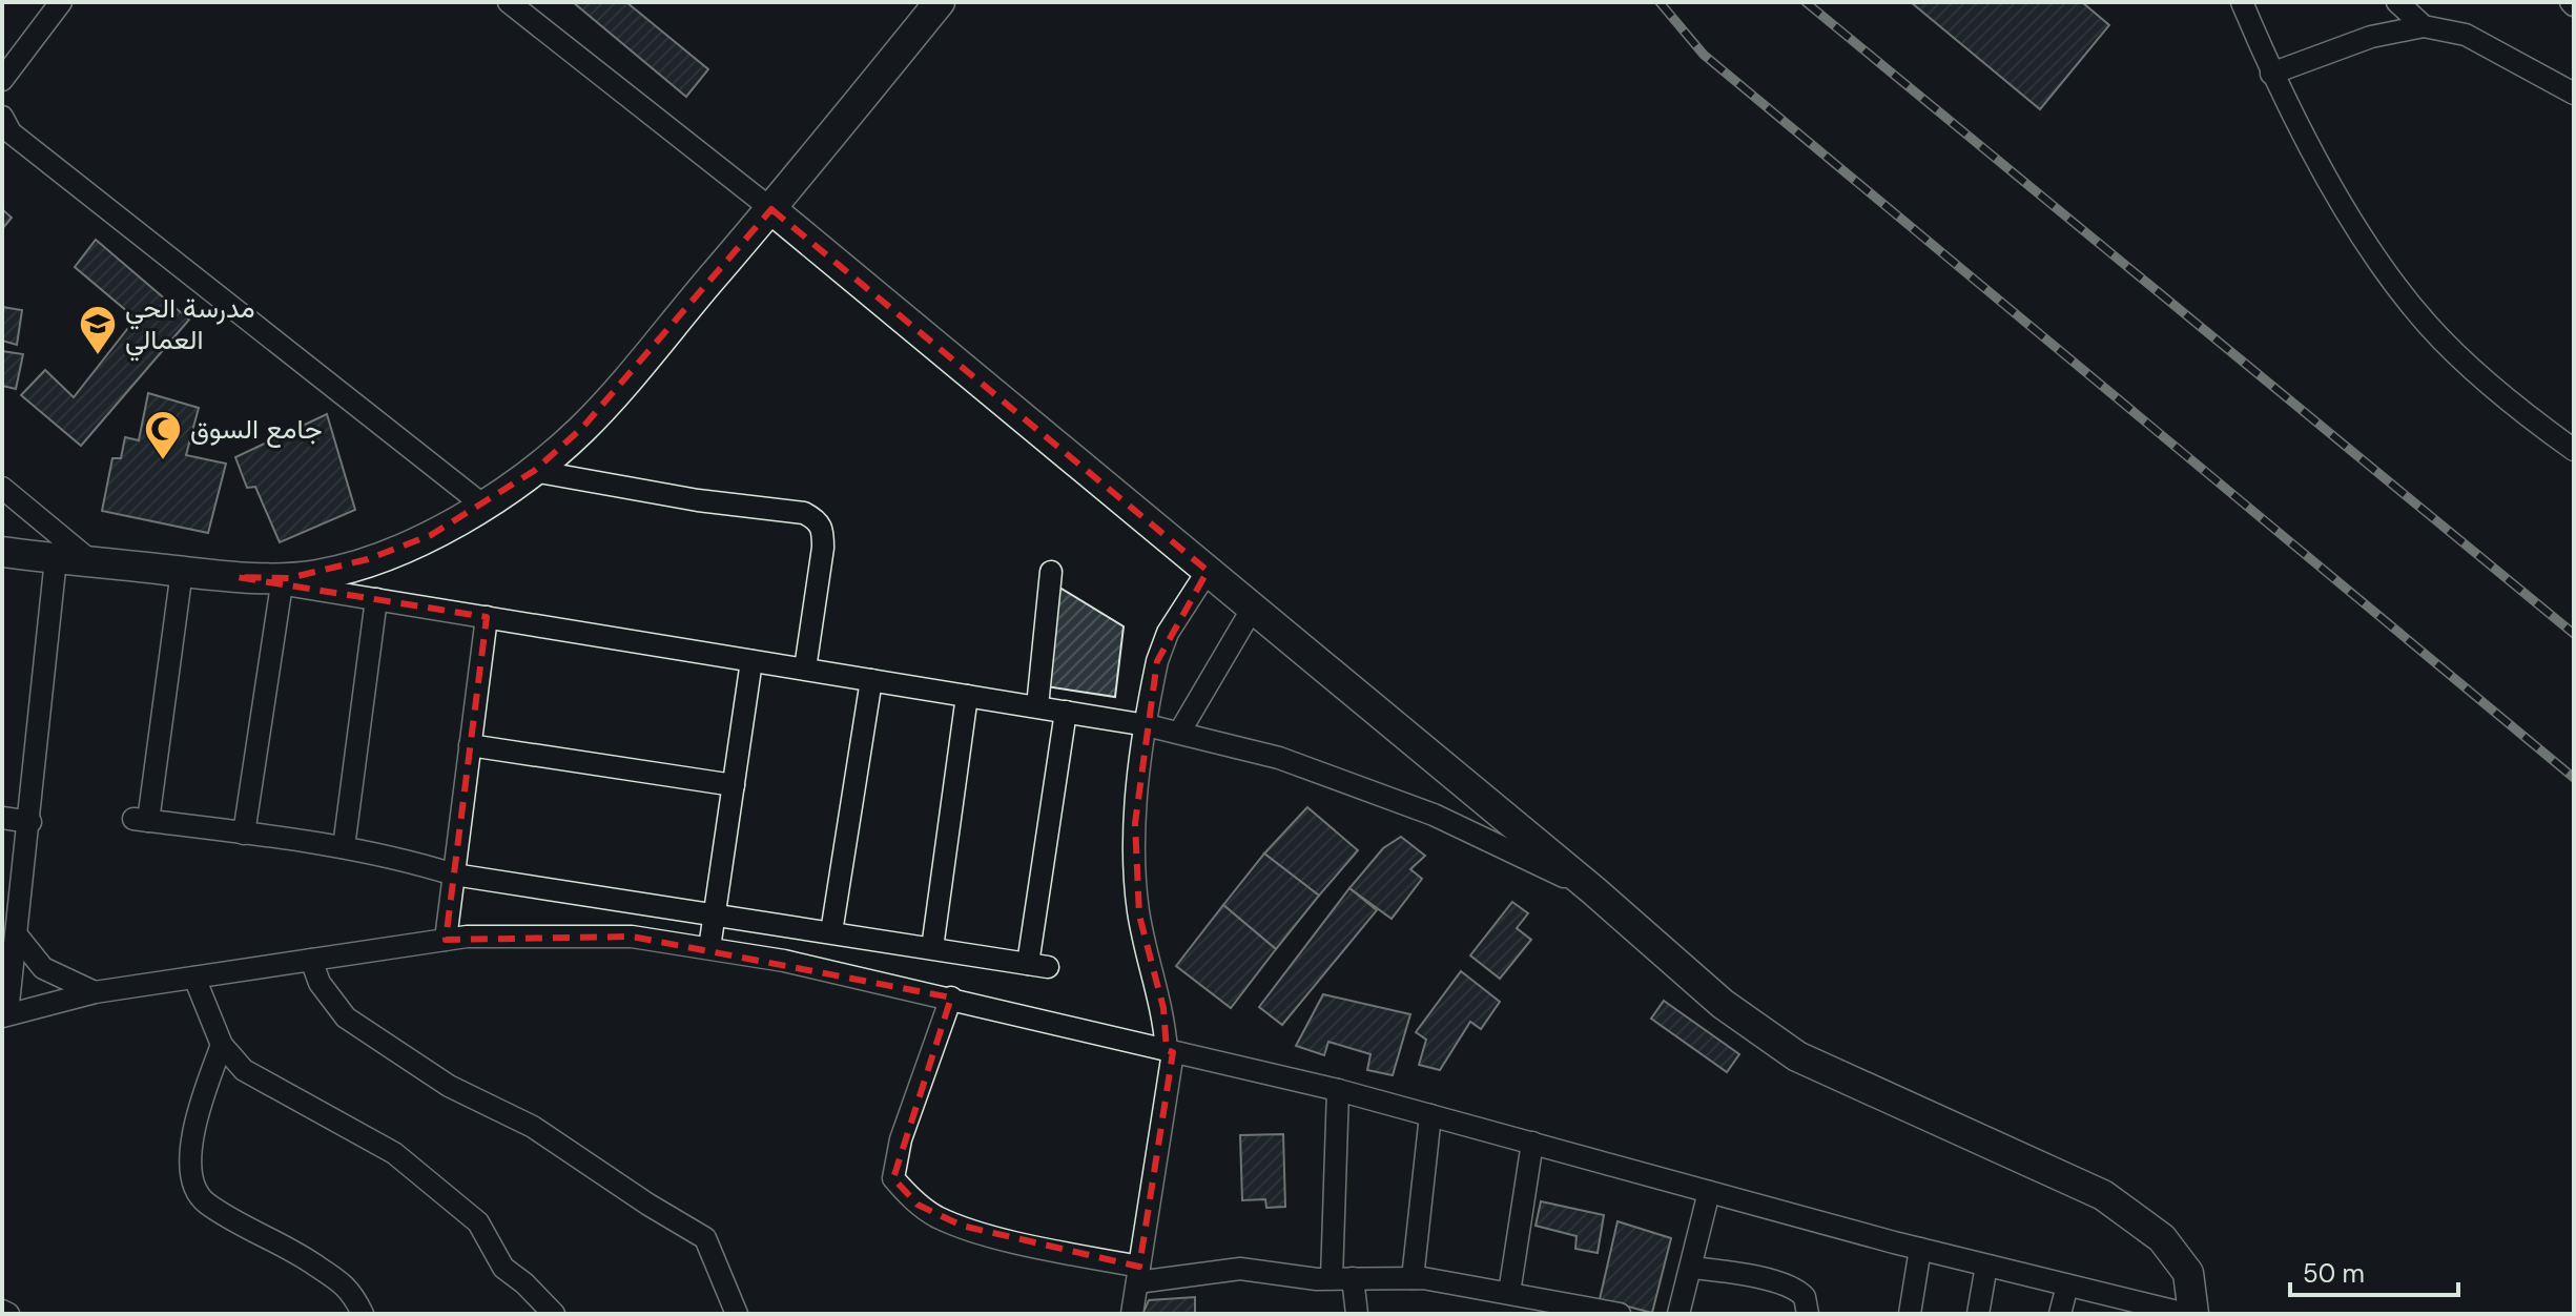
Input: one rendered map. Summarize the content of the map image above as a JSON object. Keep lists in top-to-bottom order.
{
  "places": {
    "school or university": ["مدرسة الحي العمالي"],
    "mosque": ["جامع السوق"]
  },
  "scale_bar": "50 m"
}
